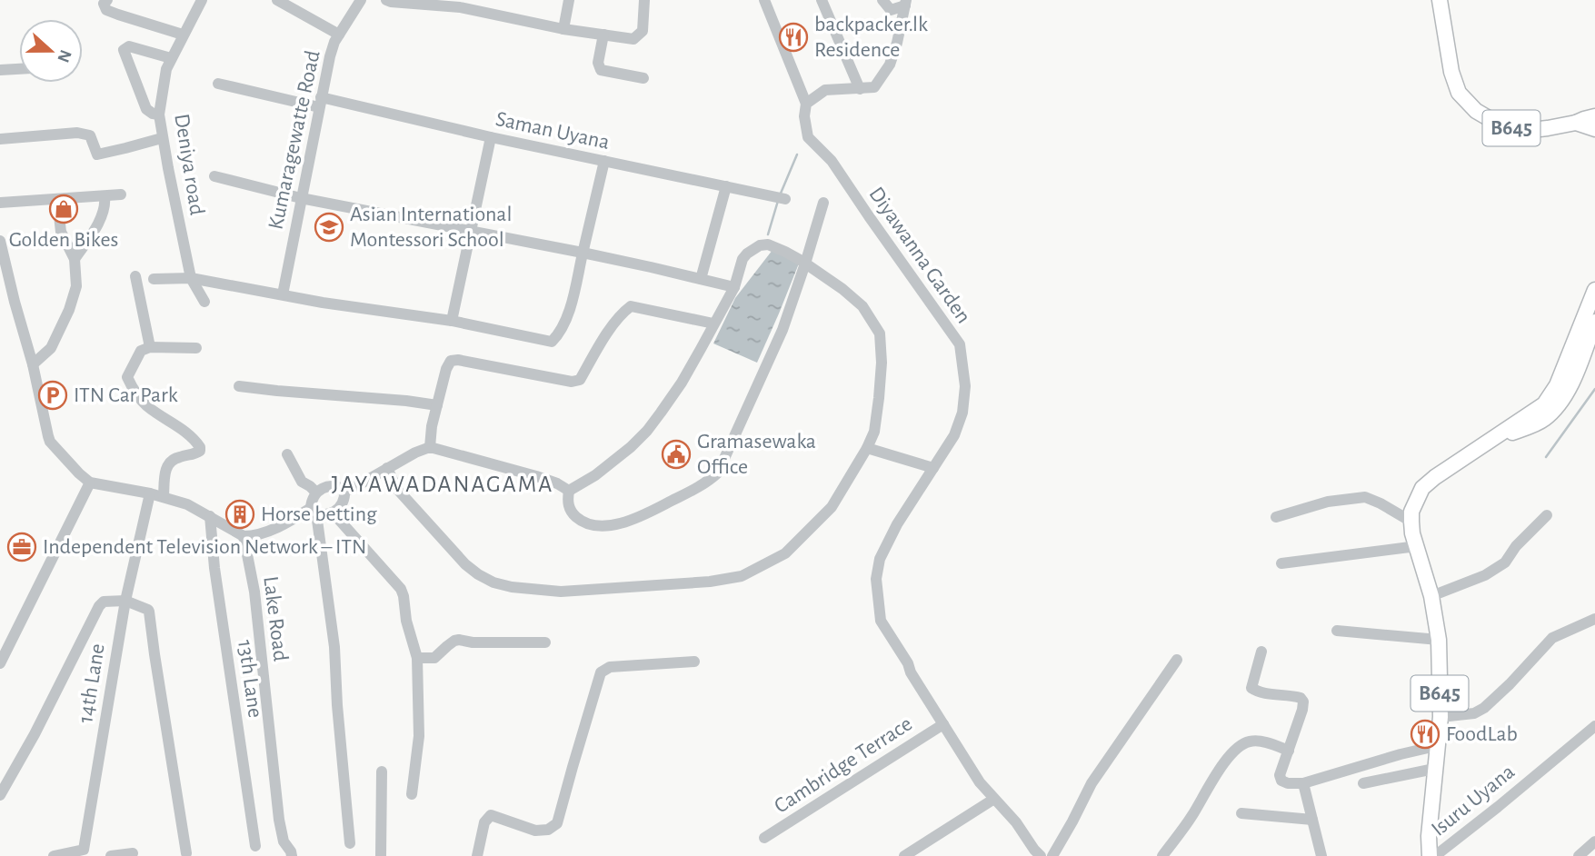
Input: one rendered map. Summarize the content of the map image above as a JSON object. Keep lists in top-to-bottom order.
{
  "streets": {
    "main road": ["B645"],
    "street": [
      "Saman Uyana",
      "Kumaragewatte Road",
      "Deniya road",
      "Diyawanna Garden",
      "Lake Road",
      "13th Lane",
      "14th Lane",
      "Cambridge Terrace",
      "Isuru Uyana"
    ]
  },
  "crossings": [
    ["Saman Uyana", "Kumaragewatte Road"],
    ["Diyawanna Garden", "Cambridge Terrace"]
  ],
  "districts": ["JAYAWADANAGAMA"],
  "places": {
    "restaurant": ["backpacker.lk Residence", "FoodLab"],
    "shop": ["Golden Bikes"],
    "school or university": ["Asian International Montessori School"],
    "parking": ["ITN Car Park"],
    "public building": ["Gramasewaka Office"],
    "building": ["Horse betting"],
    "office": ["Independent Television Network – ITN"]
  },
  "north": "right"
}
